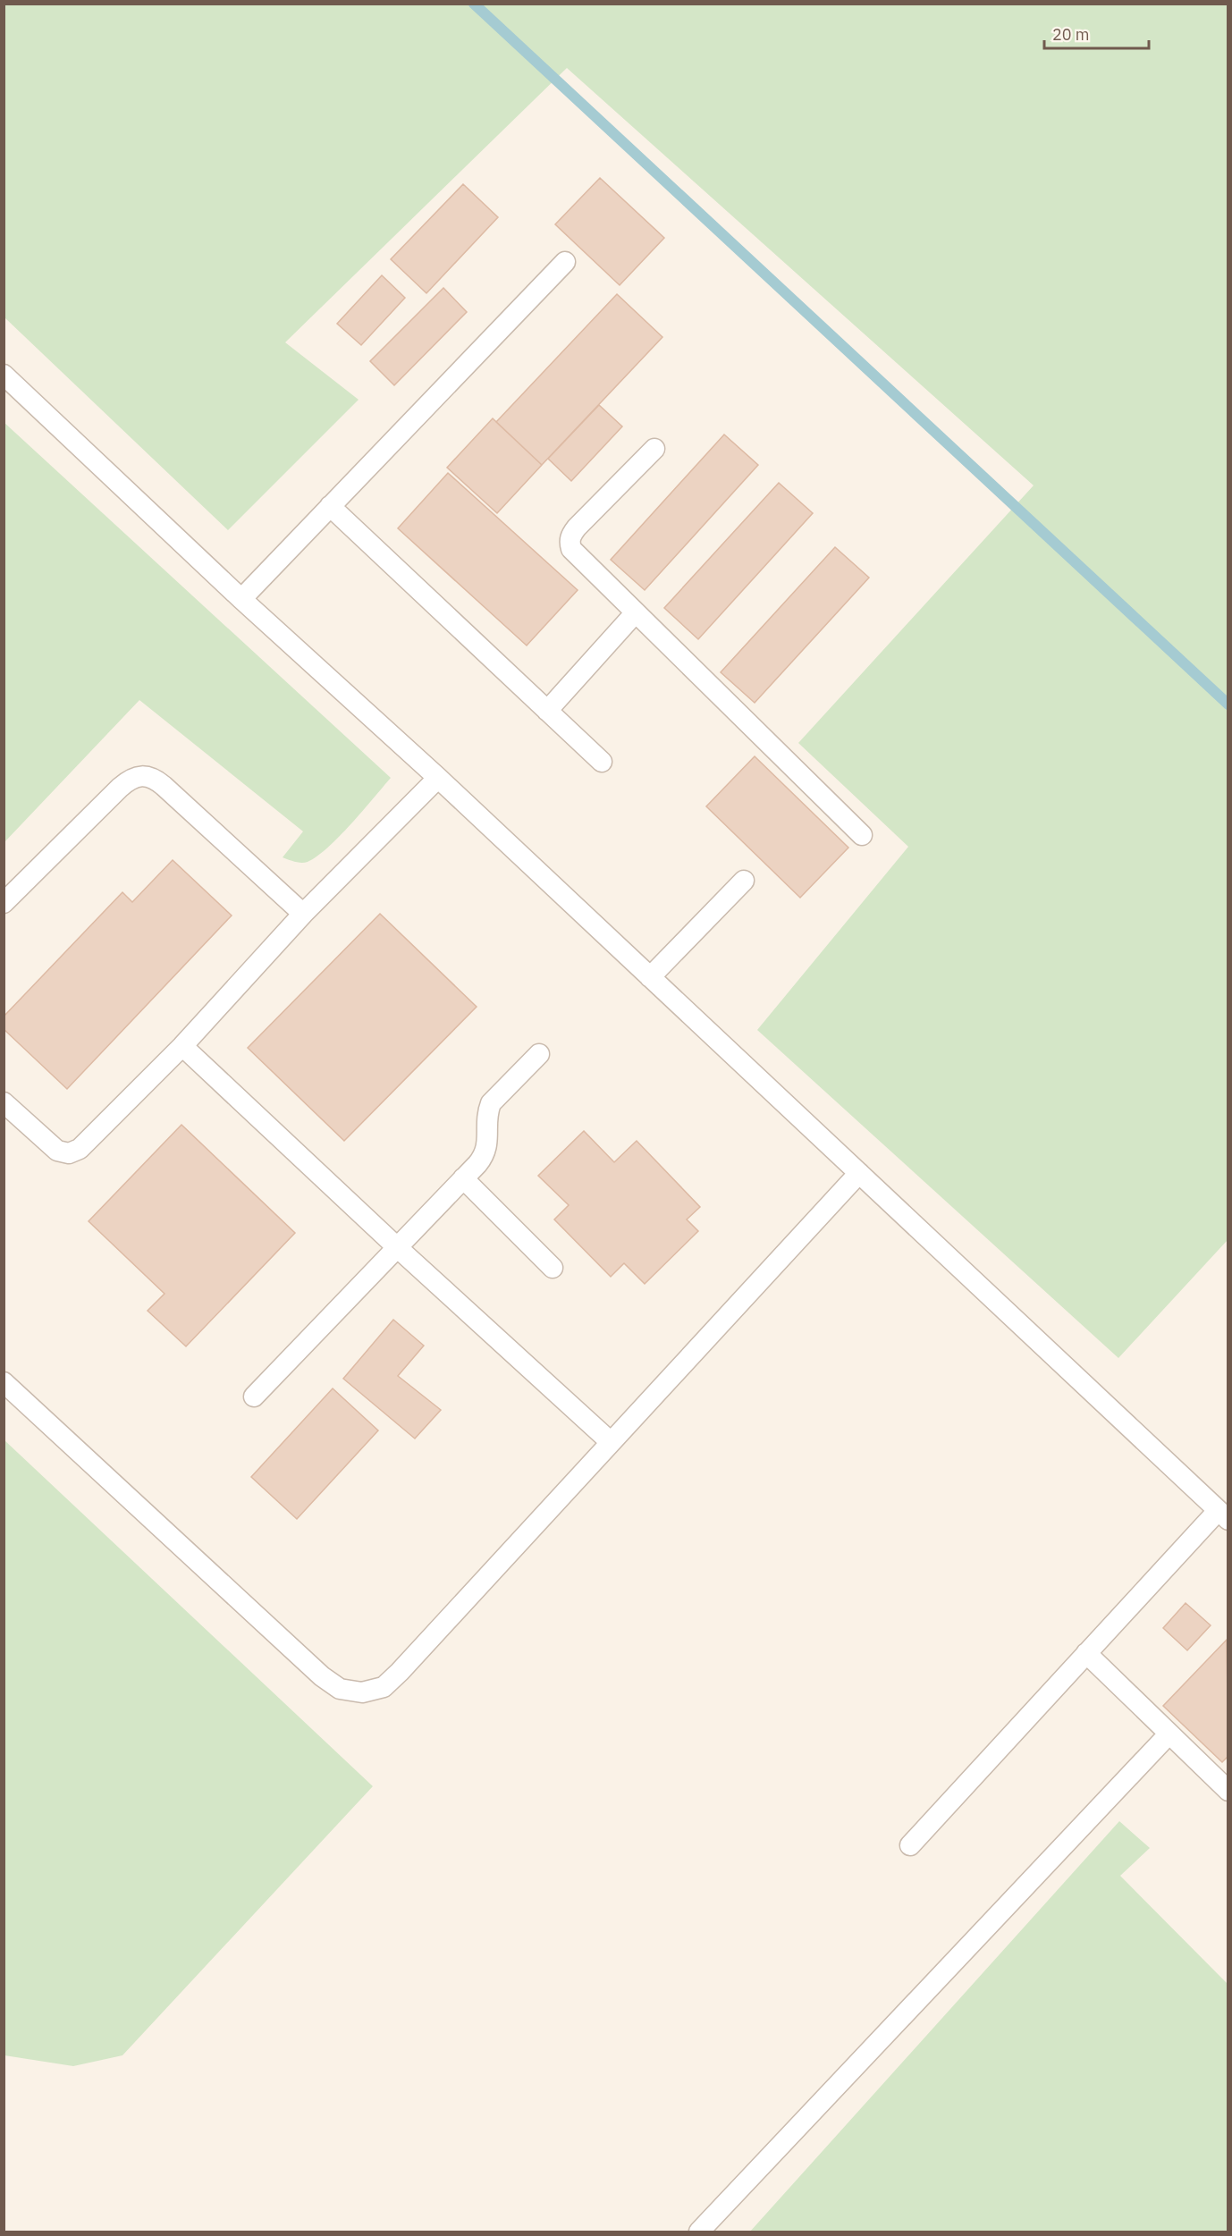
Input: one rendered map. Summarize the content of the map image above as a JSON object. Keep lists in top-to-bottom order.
{
  "scale_bar": "20 m"
}
